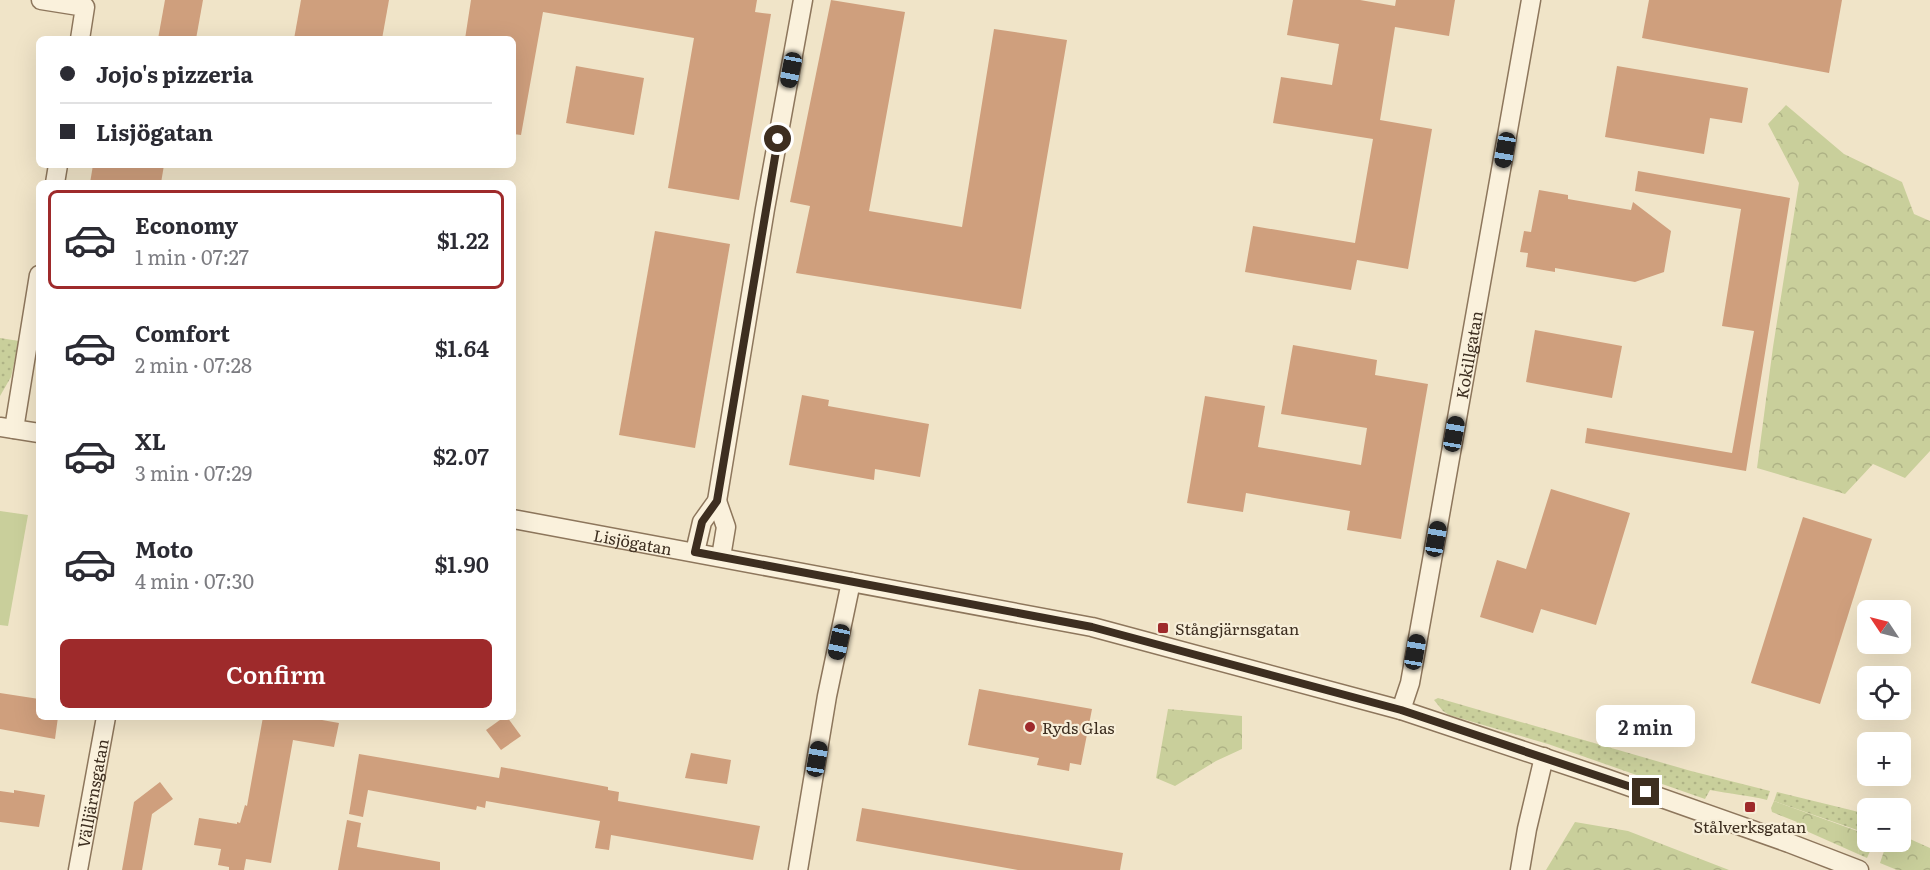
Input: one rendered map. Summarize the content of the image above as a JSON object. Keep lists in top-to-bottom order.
{
  "streets": {
    "street": ["Kokillgatan", "Lisjögatan", "Välljärnsgatan"]
  },
  "crossings": [
    ["Kokillgatan", "Lisjögatan"]
  ],
  "places": {
    "transit": ["Stångjärnsgatan", "Stålverksgatan"],
    "other": ["Ryds Glas"]
  },
  "north": "top left",
  "page": {
    "banner": ["Jojo's pizzeria", "Lisjögatan"],
    "list": [
      {
        "name": "Economy",
        "note": "1 min · 07:27",
        "value": "$1.22"
      },
      {
        "name": "Comfort",
        "note": "2 min · 07:28",
        "value": "$1.64"
      },
      {
        "name": "XL",
        "note": "3 min · 07:29",
        "value": "$2.07"
      },
      {
        "name": "Moto",
        "note": "4 min · 07:30",
        "value": "$1.90"
      }
    ],
    "map_buttons": ["+", "−"],
    "buttons": "Confirm",
    "bubble": "2 min"
  }
}
